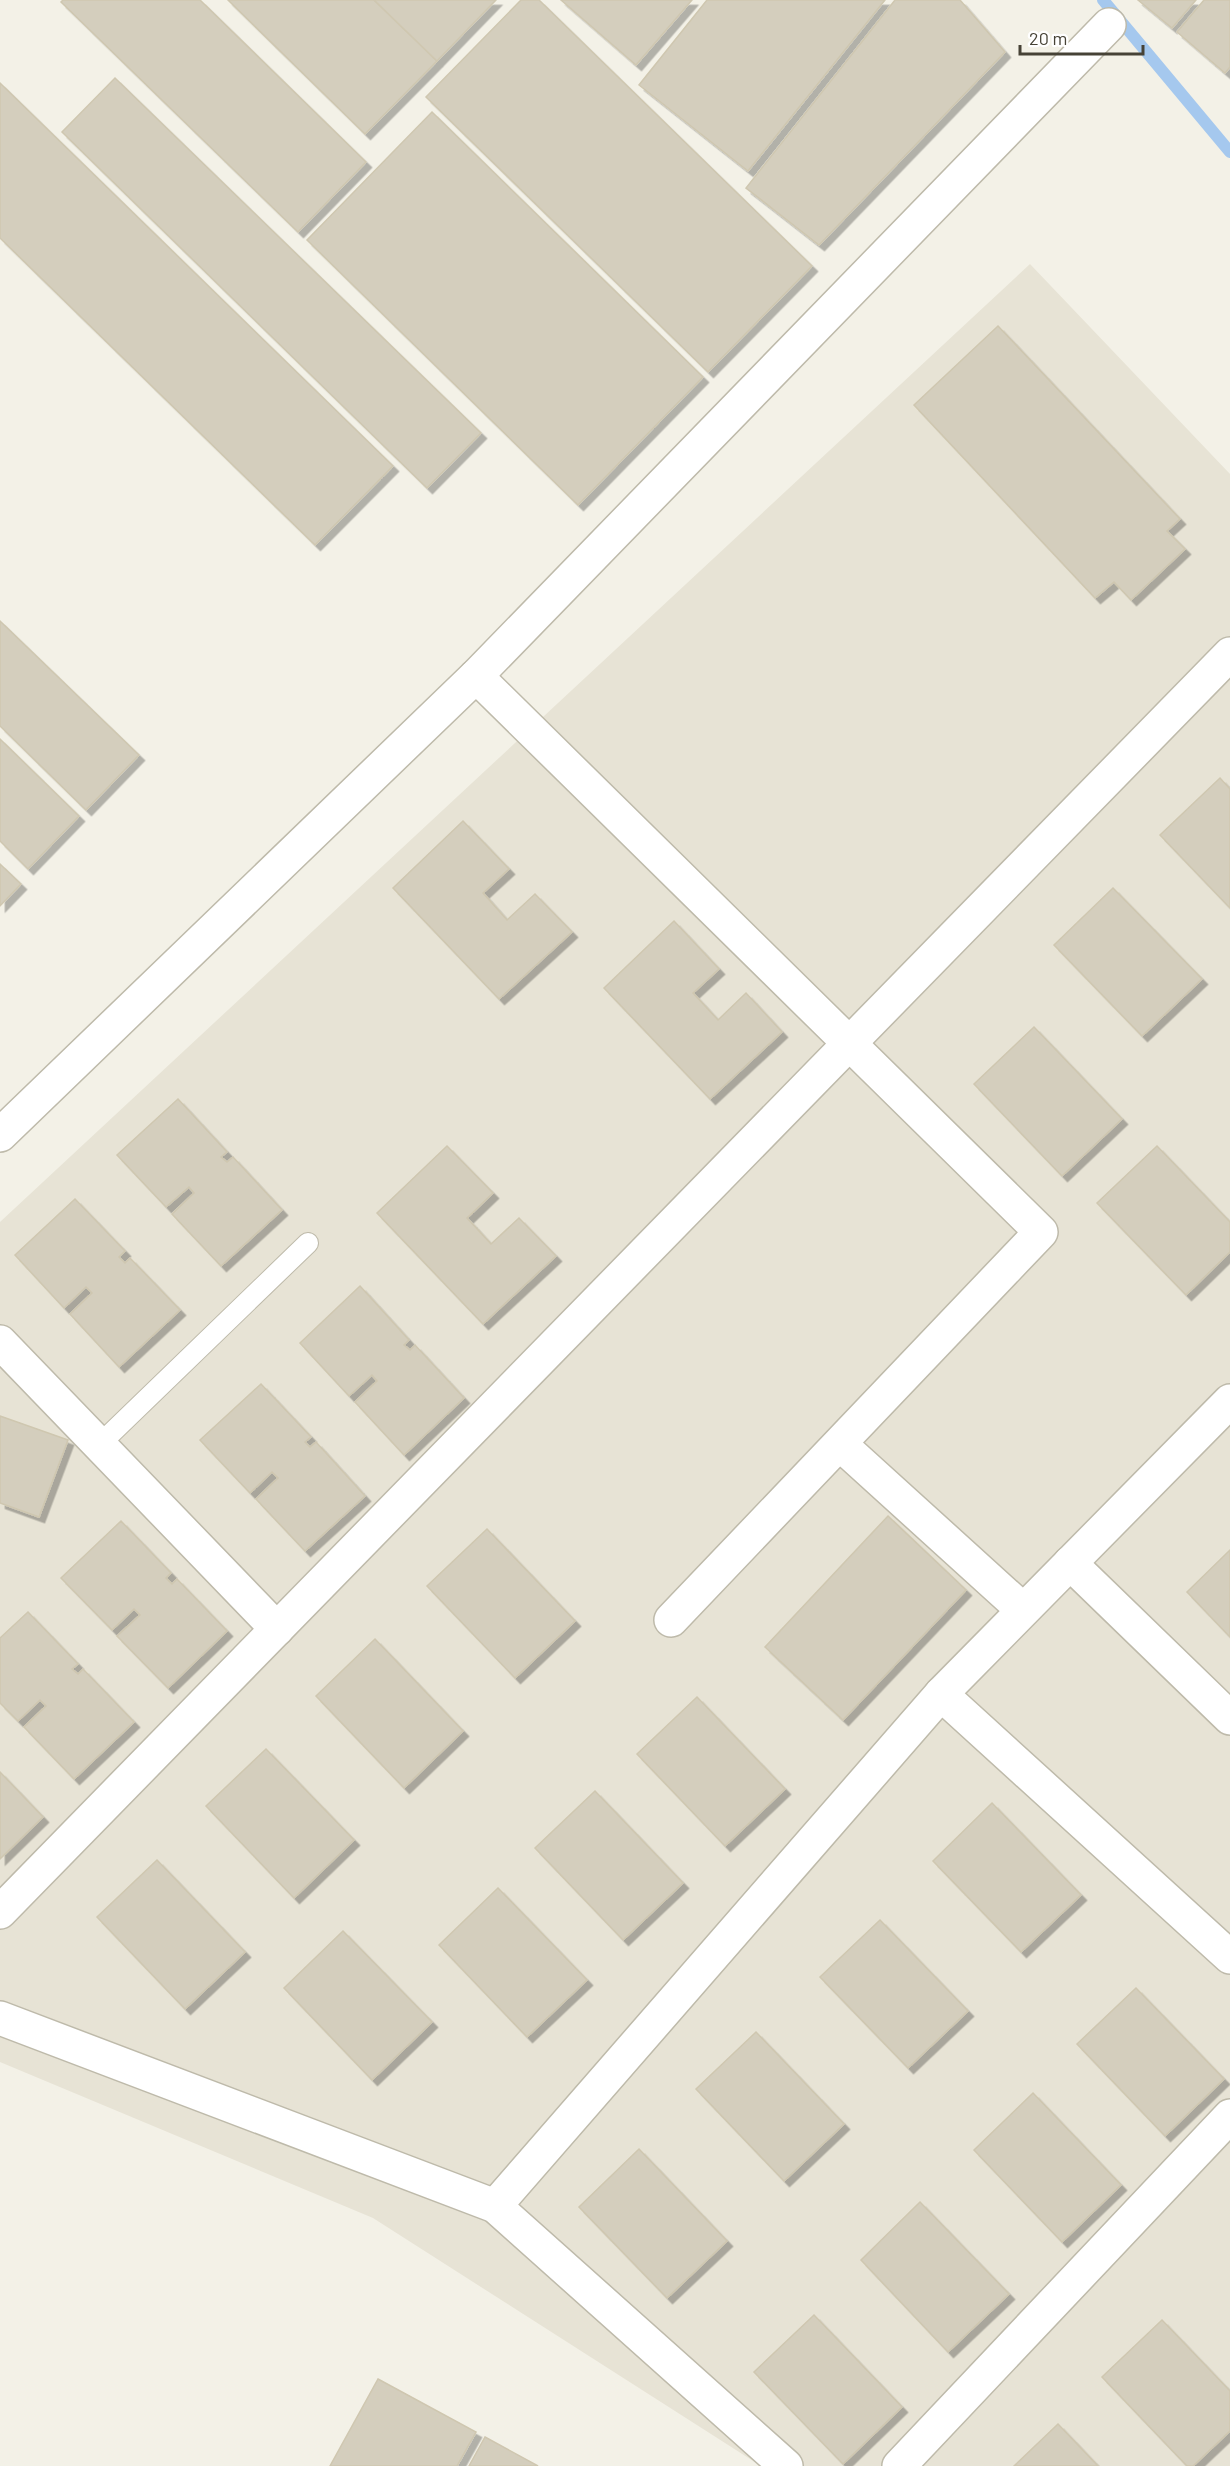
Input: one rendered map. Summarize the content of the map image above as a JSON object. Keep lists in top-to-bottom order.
{
  "scale_bar": "20 m"
}
